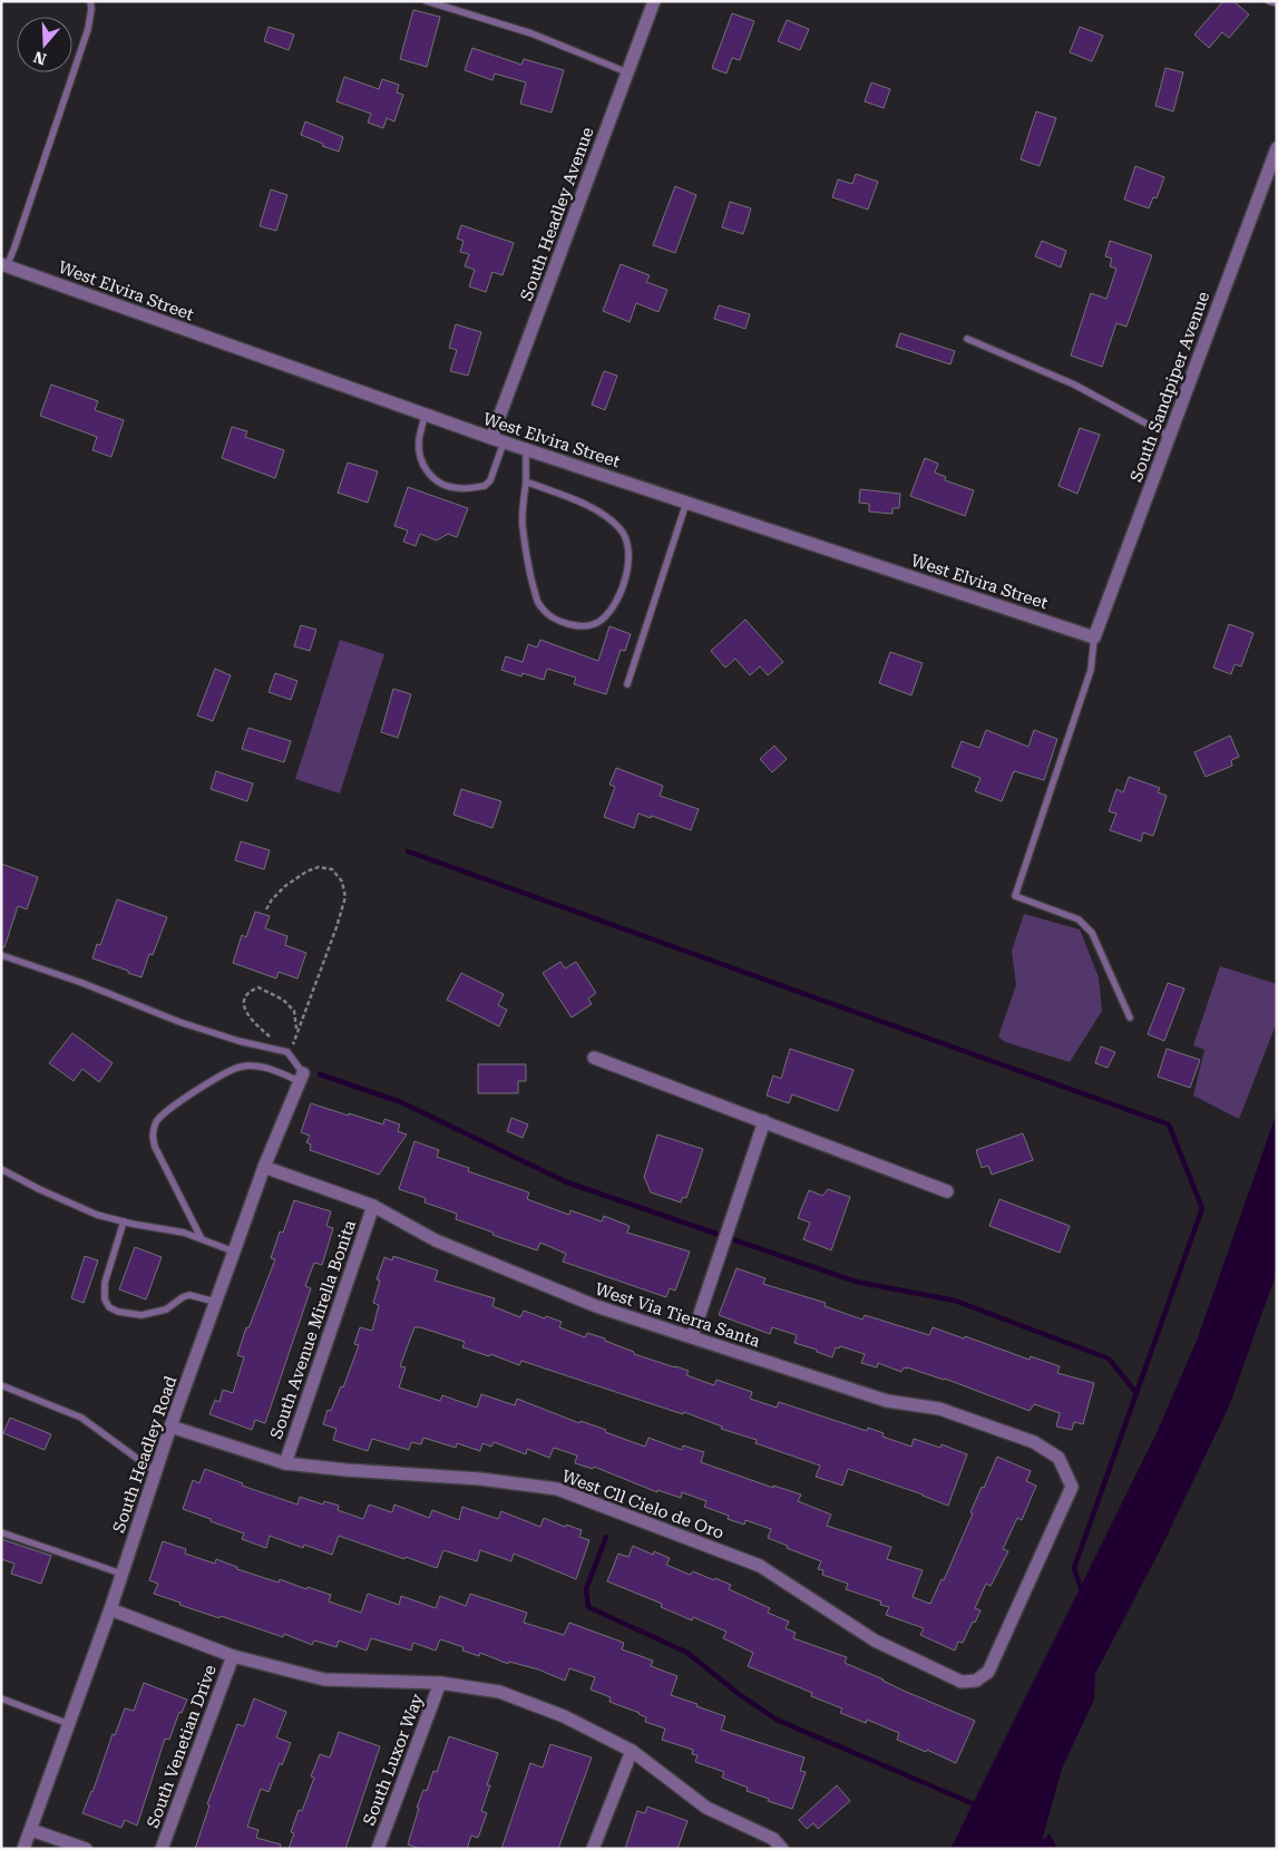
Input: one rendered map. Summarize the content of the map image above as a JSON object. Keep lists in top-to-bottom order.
{
  "streets": {
    "street": [
      "South Headley Avenue",
      "West Elvira Street",
      "South Sandpiper Avenue",
      "West Via Tierra Santa",
      "South Avenue Mirella Bonita",
      "South Headley Road",
      "West Cll Cielo de Oro",
      "South Venetian Drive",
      "South Luxor Way"
    ]
  },
  "crossings": [
    ["South Headley Avenue", "West Elvira Street"],
    ["West Elvira Street", "South Sandpiper Avenue"],
    ["West Via Tierra Santa", "South Avenue Mirella Bonita"],
    ["West Via Tierra Santa", "South Headley Road"],
    ["West Via Tierra Santa", "West Cll Cielo de Oro"],
    ["South Avenue Mirella Bonita", "West Cll Cielo de Oro"],
    ["South Headley Road", "West Cll Cielo de Oro"]
  ],
  "north": "bottom"
}
